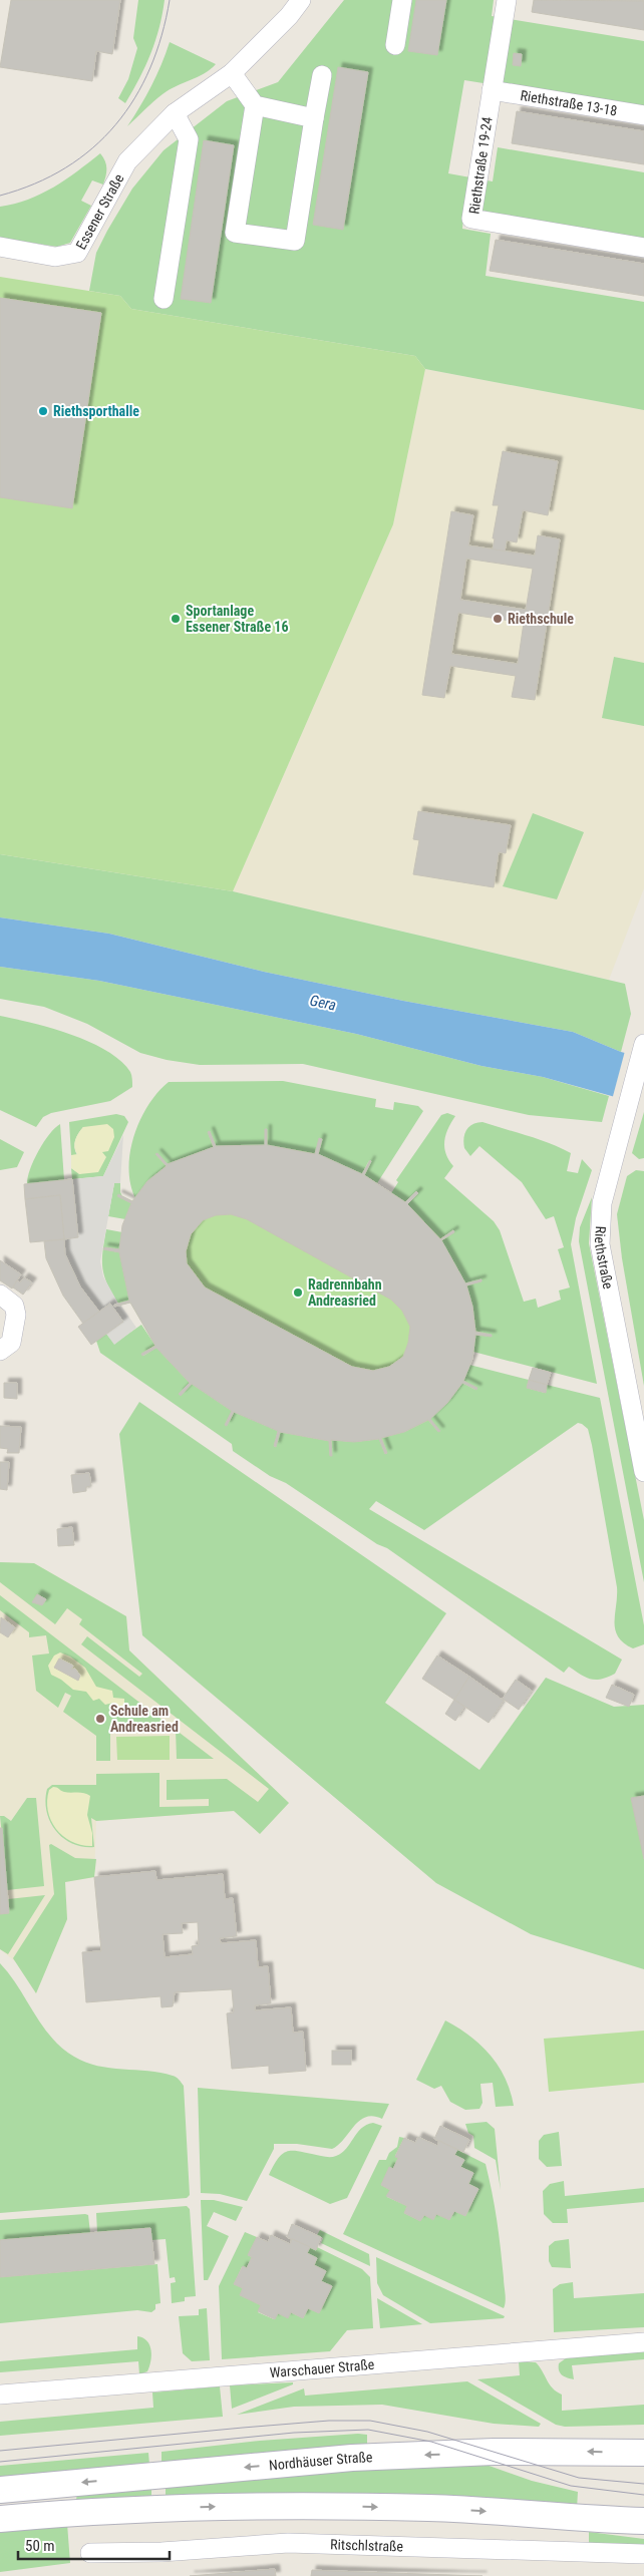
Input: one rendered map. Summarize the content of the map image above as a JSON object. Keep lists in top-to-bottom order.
{
  "streets": {
    "main road": ["Nordhäuser Straße"],
    "street": [
      "Riethstraße 13-18",
      "Riethstraße 19-24",
      "Essener Straße",
      "Riethstraße",
      "Warschauer Straße",
      "Ritschlstraße"
    ]
  },
  "crossings": [
    ["Riethstraße 13-18", "Riethstraße 19-24"]
  ],
  "water": ["Gera"],
  "places": [
    "Riethsporthalle",
    "Sportanlage Essener Straße 16",
    "Riethschule",
    "Radrennbahn Andreasried",
    "Schule am Andreasried"
  ],
  "scale_bar": "50 m"
}
